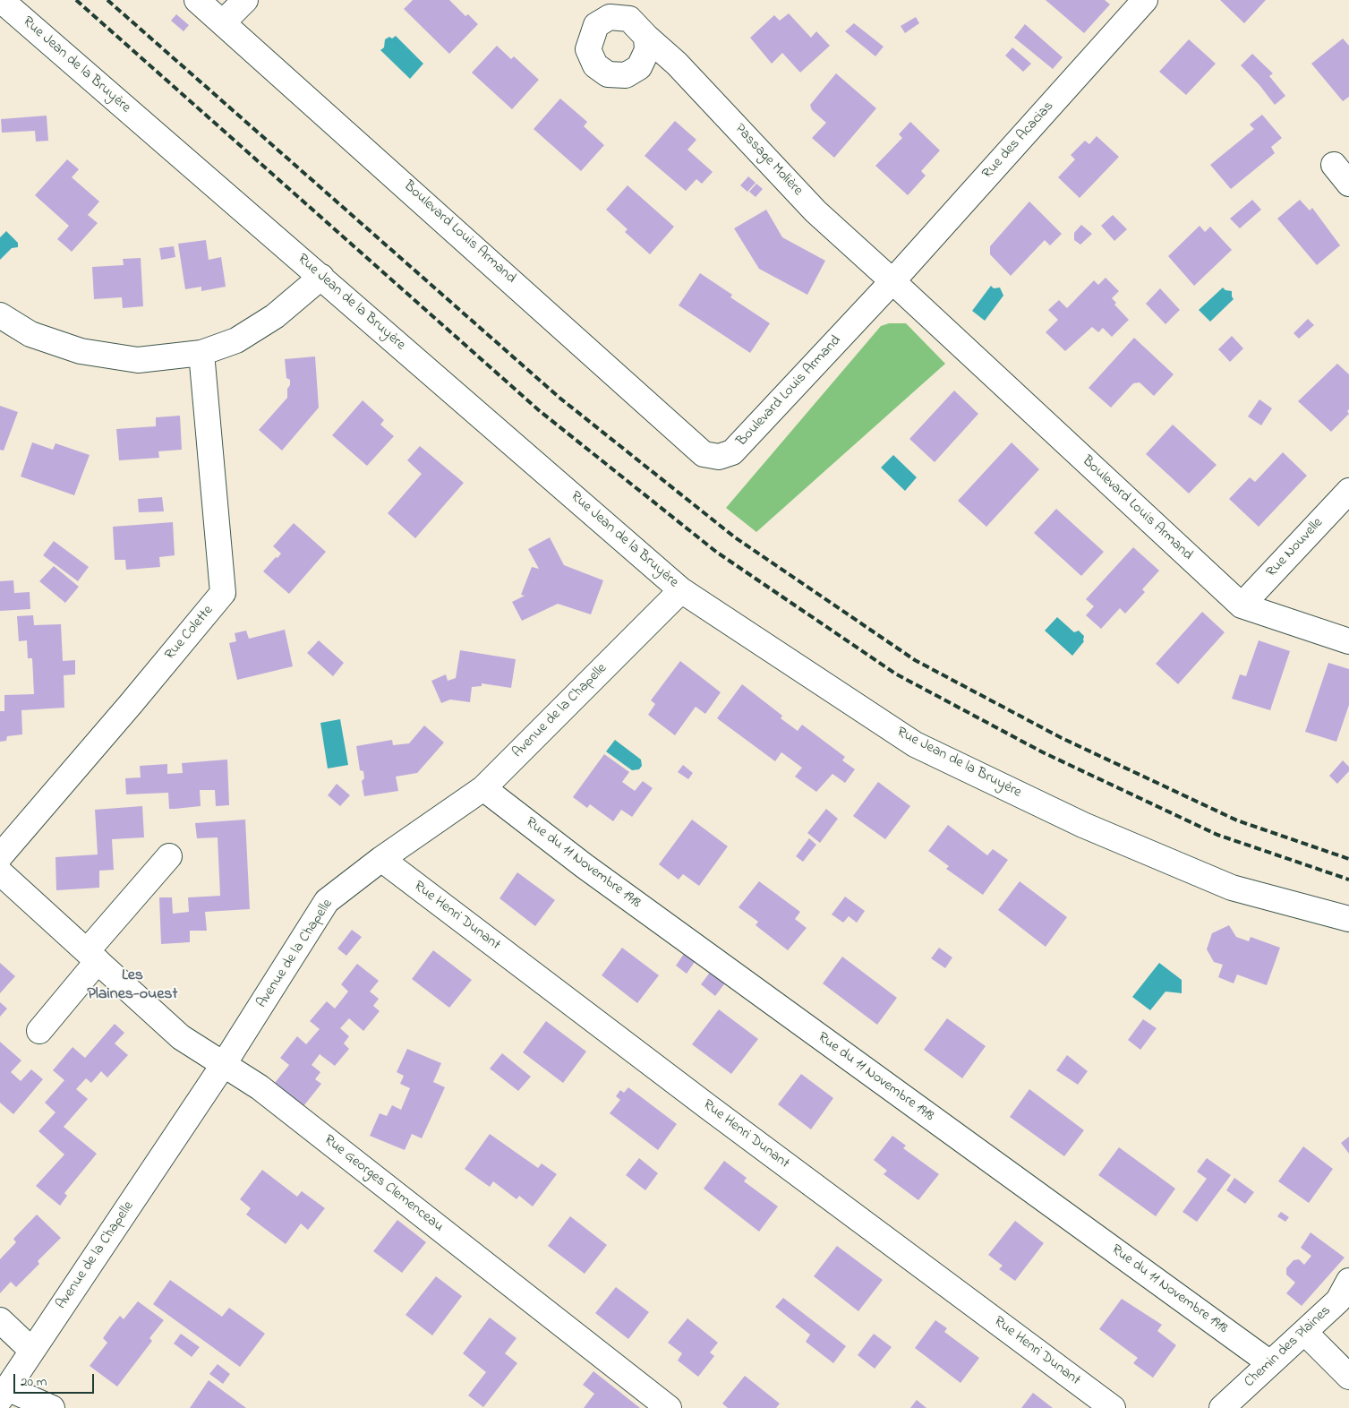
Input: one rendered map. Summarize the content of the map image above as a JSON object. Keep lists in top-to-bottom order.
{
  "streets": {
    "street": [
      "Rue Jean de la Bruyère",
      "Rue des Acacias",
      "Passage Molière",
      "Boulevard Louis Armand",
      "Rue Nouvelle",
      "Rue Colette",
      "Avenue de la Chapelle",
      "Rue du 11 Novembre 1918",
      "Rue Henri Dunant",
      "Rue Georges Clemenceau",
      "Chemin des Plaines"
    ]
  },
  "crossings": [
    ["Rue Jean de la Bruyère", "Avenue de la Chapelle"],
    ["Rue des Acacias", "Passage Molière"],
    ["Rue des Acacias", "Boulevard Louis Armand"],
    ["Passage Molière", "Boulevard Louis Armand"],
    ["Boulevard Louis Armand", "Rue Nouvelle"],
    ["Avenue de la Chapelle", "Rue du 11 Novembre 1918"],
    ["Avenue de la Chapelle", "Rue Henri Dunant"],
    ["Avenue de la Chapelle", "Rue Georges Clemenceau"],
    ["Rue du 11 Novembre 1918", "Chemin des Plaines"]
  ],
  "districts": ["Les Plaines-ouest"],
  "scale_bar": "20 m"
}
